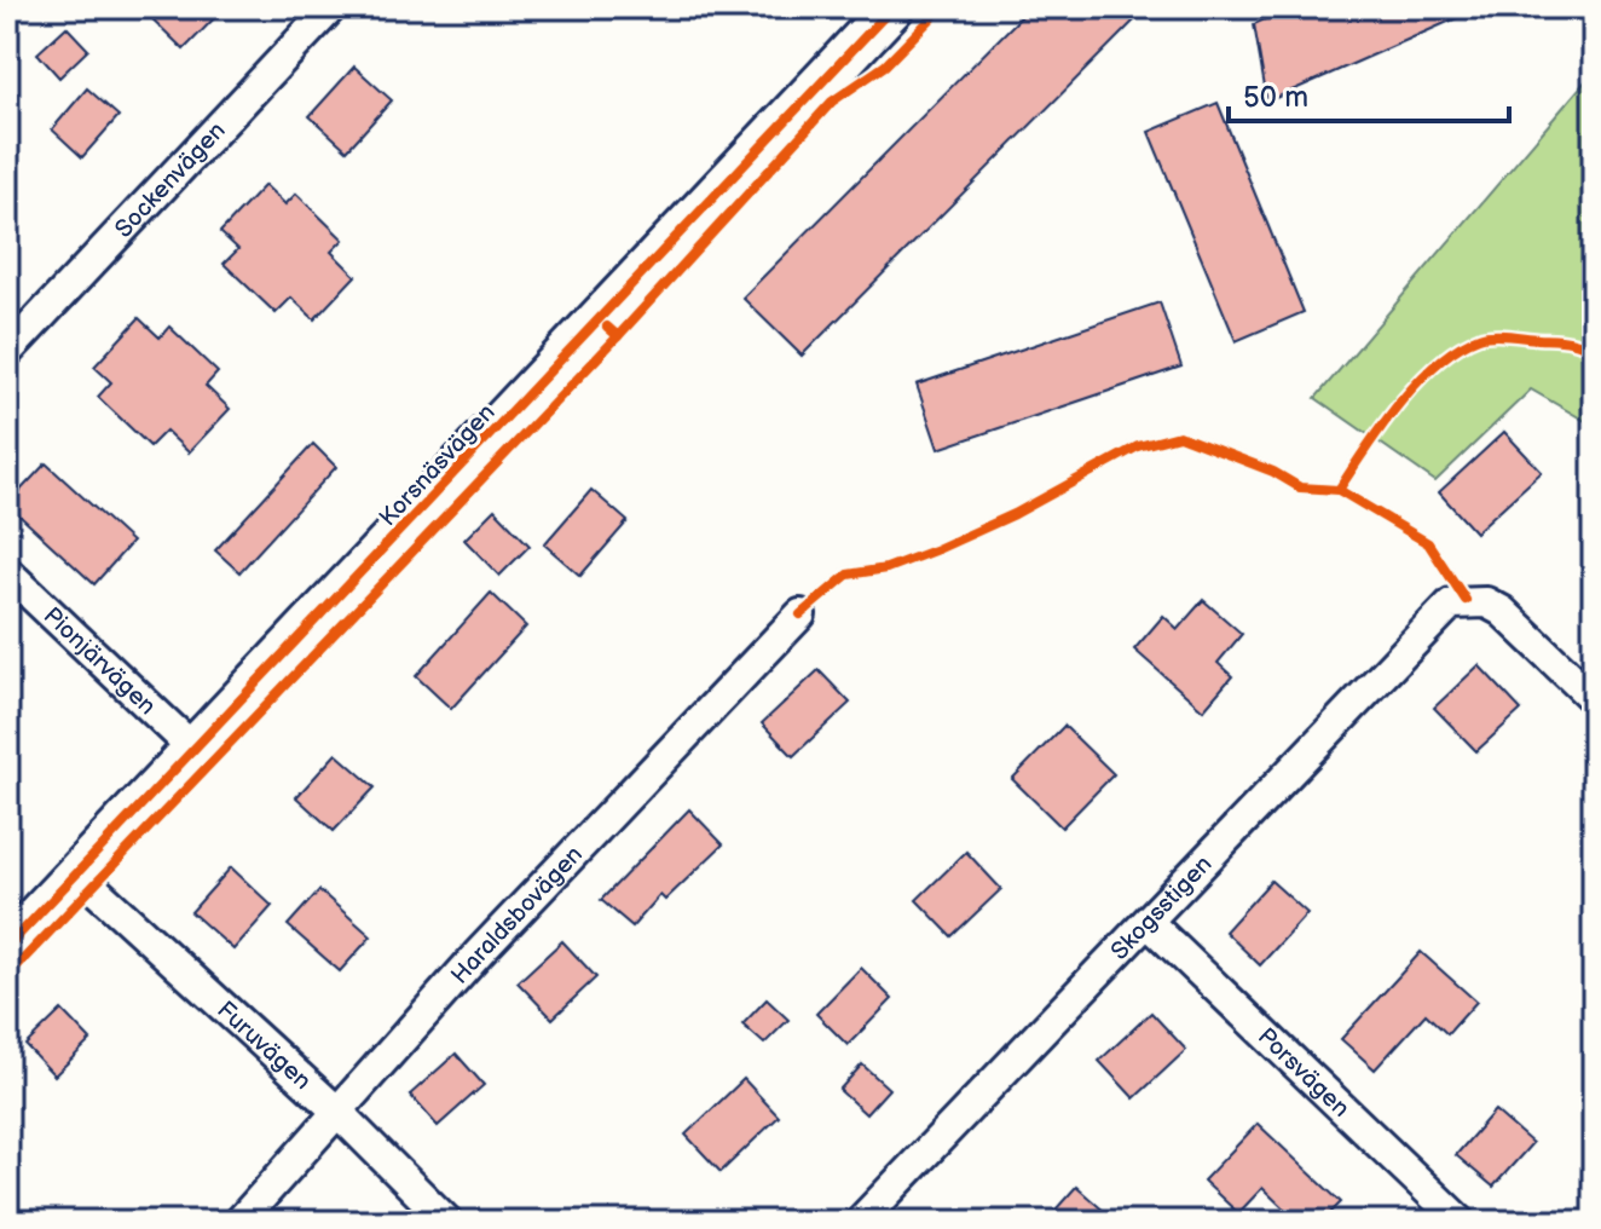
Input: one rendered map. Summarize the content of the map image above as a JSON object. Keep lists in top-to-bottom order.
{
  "streets": {
    "street": [
      "Sockenvägen",
      "Korsnäsvägen",
      "Pionjärvägen",
      "Skogsstigen",
      "Haraldsbovägen",
      "Furuvägen",
      "Porsvägen"
    ]
  },
  "crossings": [
    ["Korsnäsvägen", "Pionjärvägen"],
    ["Korsnäsvägen", "Furuvägen"],
    ["Skogsstigen", "Porsvägen"],
    ["Haraldsbovägen", "Furuvägen"]
  ],
  "scale_bar": "50 m"
}
